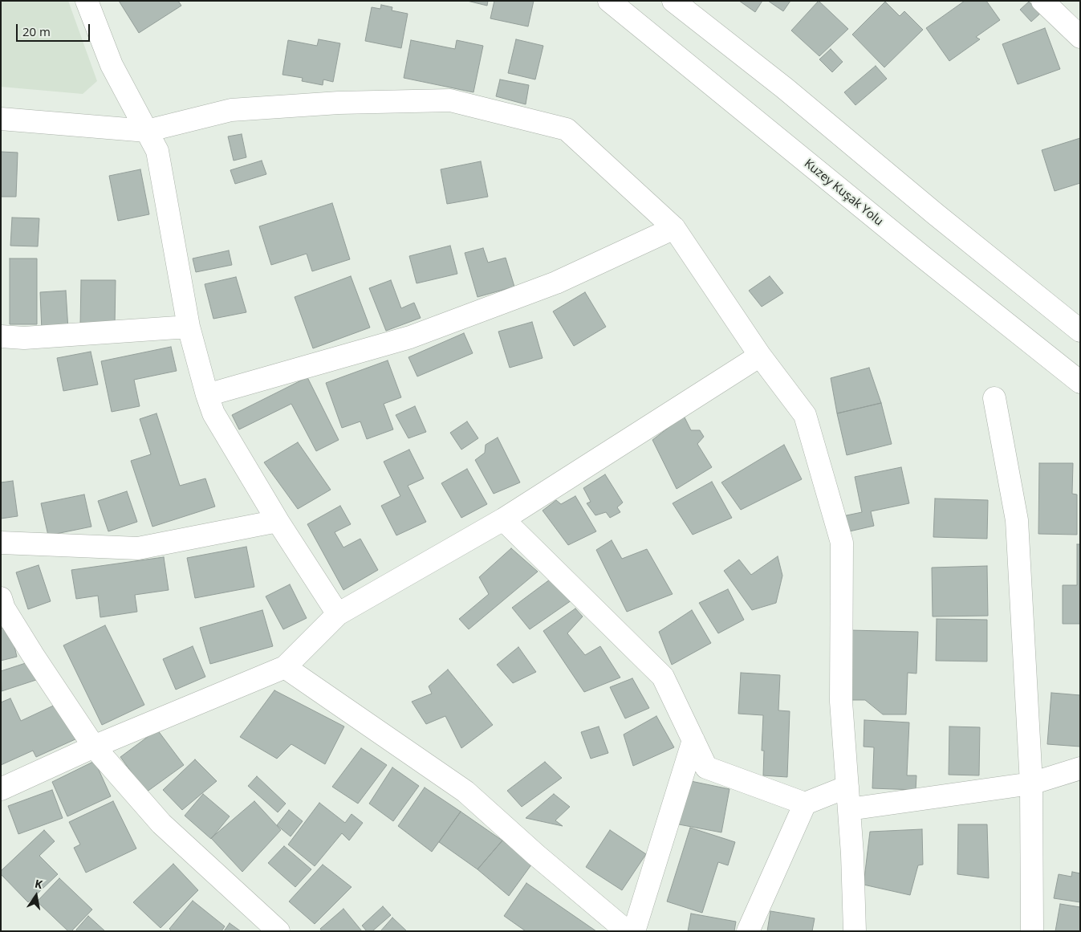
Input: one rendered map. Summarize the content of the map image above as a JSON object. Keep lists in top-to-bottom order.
{
  "streets": {
    "street": ["Kuzey Kuşak Yolu"]
  },
  "scale_bar": "20 m",
  "north": "top"
}
